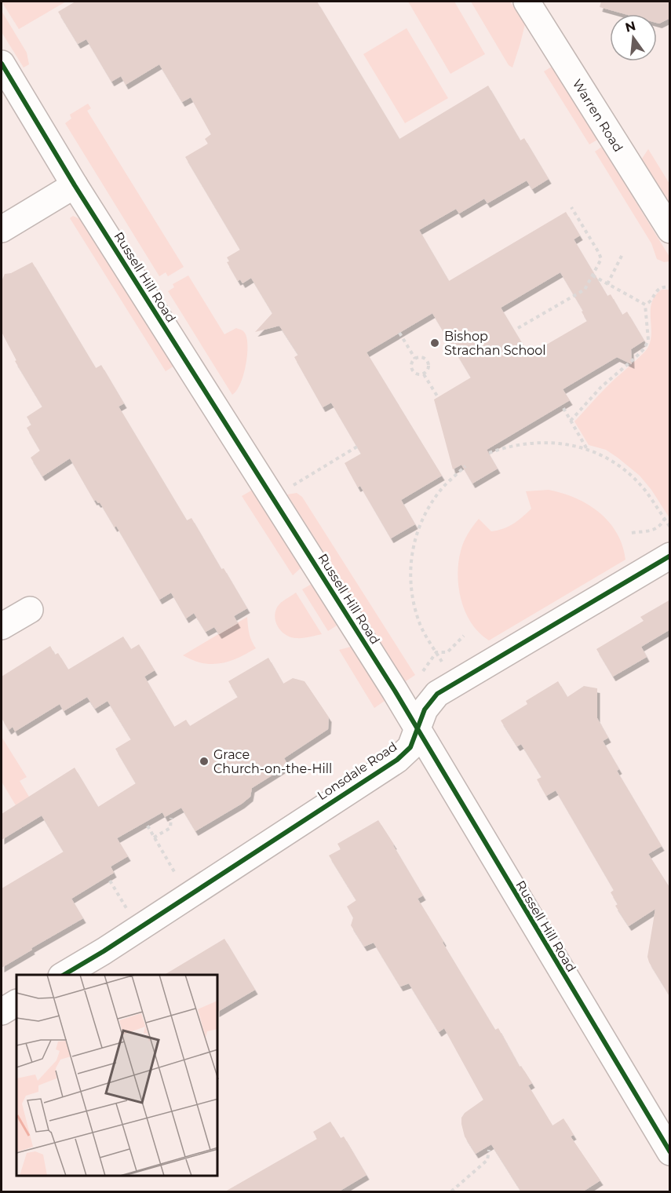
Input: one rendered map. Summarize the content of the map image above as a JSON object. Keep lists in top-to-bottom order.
{
  "streets": {
    "street": ["Warren Road", "Russell Hill Road", "Lonsdale Road"]
  },
  "crossings": [
    ["Russell Hill Road", "Lonsdale Road"]
  ],
  "places": ["Bishop Strachan School", "Grace Church-on-the-Hill"],
  "north": "top"
}
